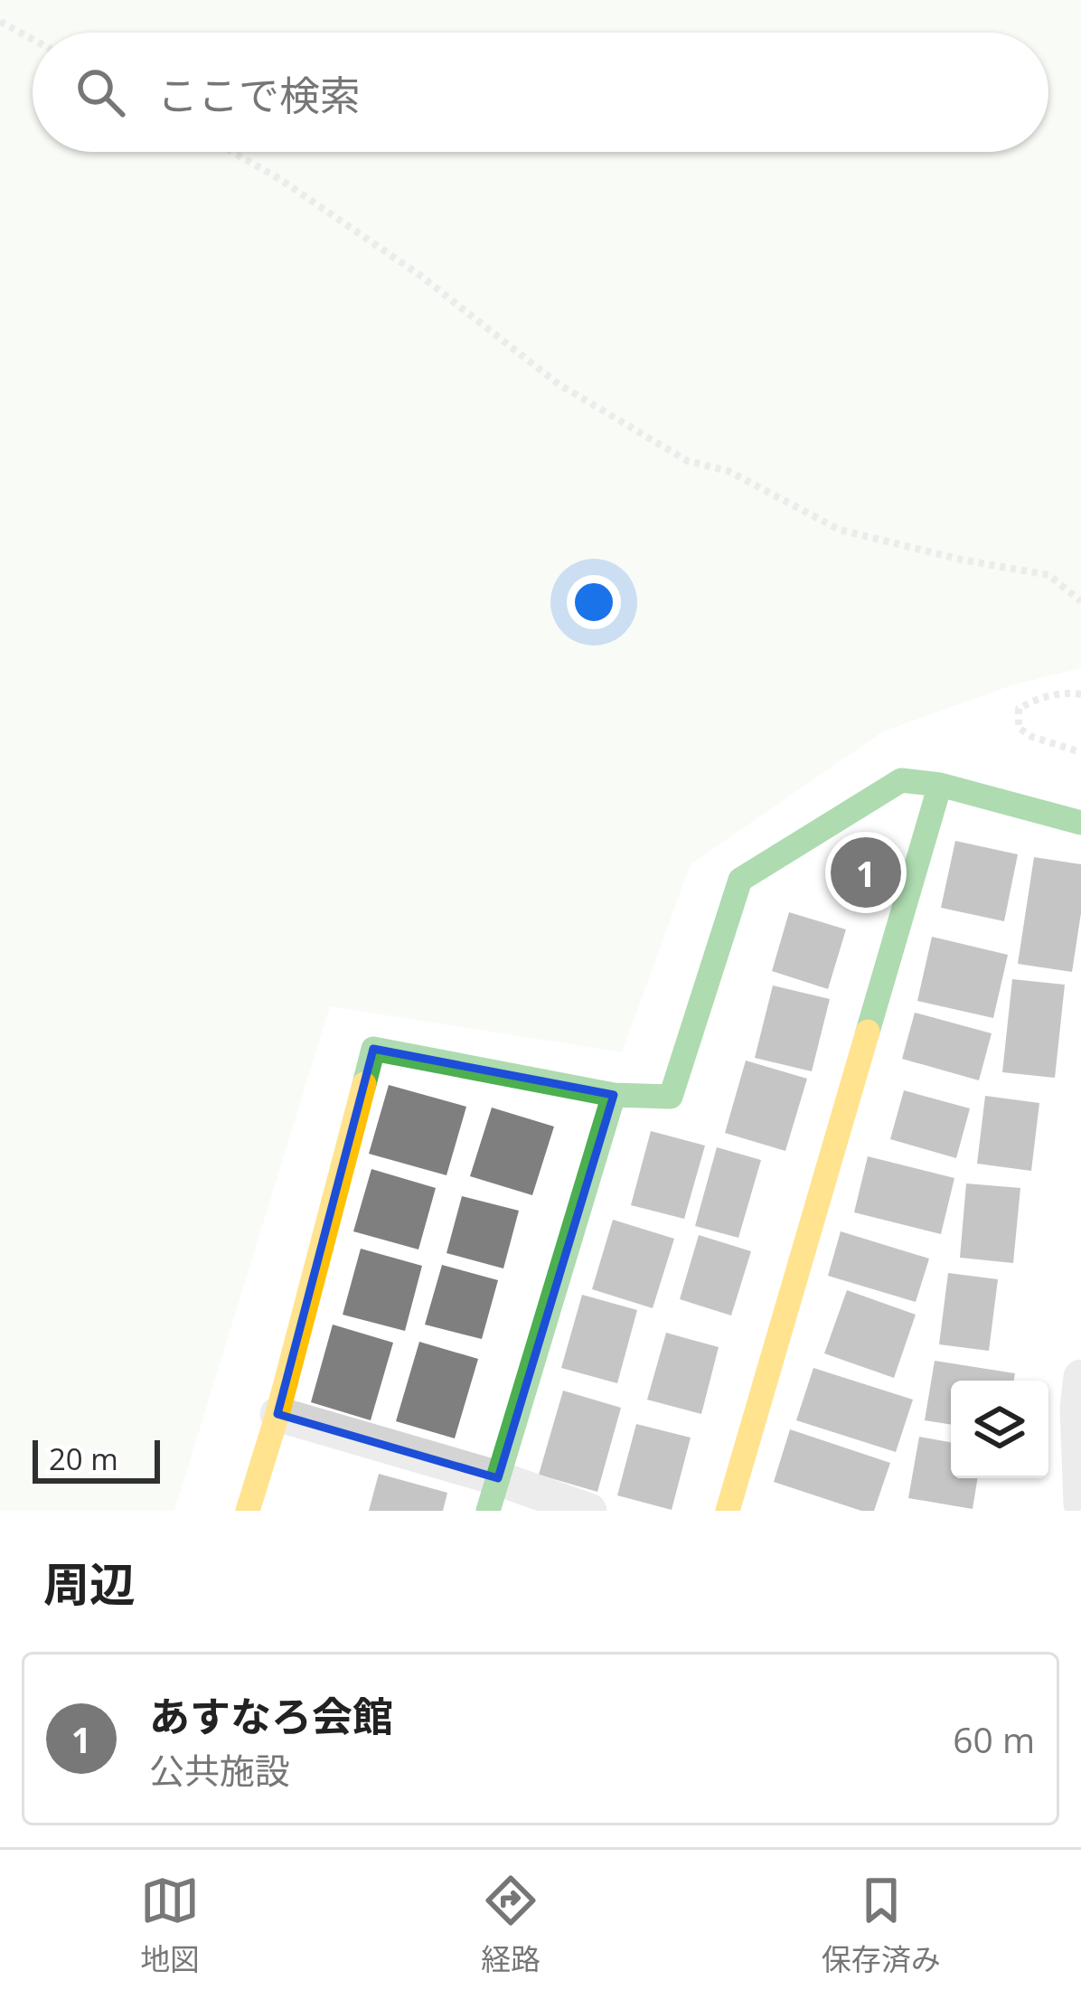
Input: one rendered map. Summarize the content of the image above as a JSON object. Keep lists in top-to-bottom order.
{
  "scale_bar": "20 m",
  "page": {
    "search": "ここで検索",
    "pins": "1",
    "scale": "20 m",
    "heading": "周辺",
    "list": [
      {
        "mark": "1",
        "name": "あすなろ会館",
        "note": "公共施設",
        "value": "60 m"
      }
    ],
    "nav": ["地図", "経路", "保存済み"]
  }
}
